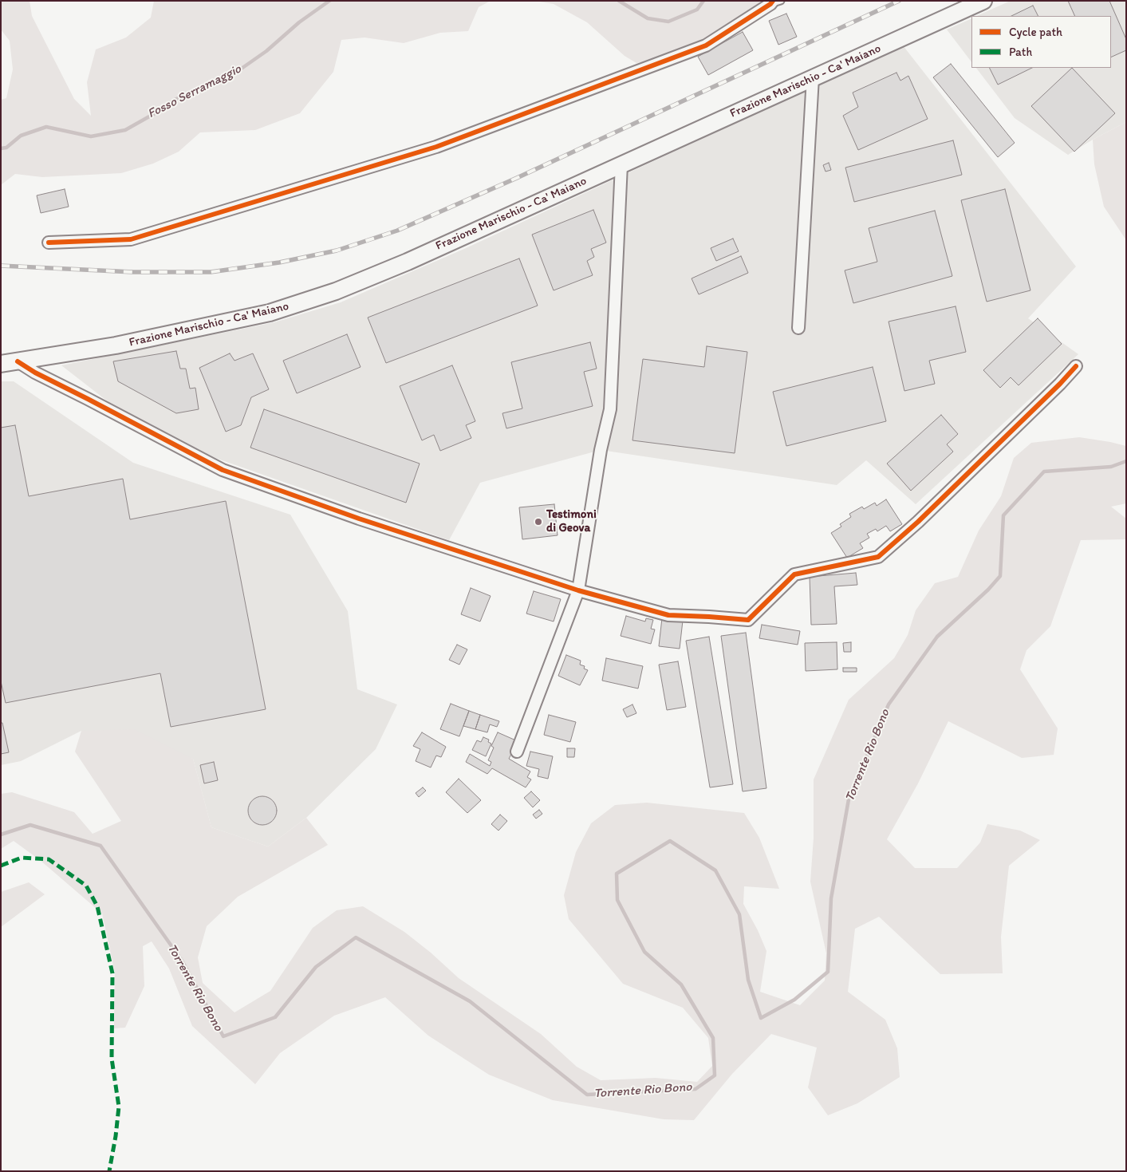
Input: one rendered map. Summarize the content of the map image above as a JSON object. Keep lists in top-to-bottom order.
{
  "streets": {
    "main road": ["Frazione Marischio - Ca' Maiano"]
  },
  "water": ["Fosso Serramaggio", "Torrente Rio Bono"],
  "places": ["Testimoni di Geova"],
  "legend": ["Cycle path", "Path"]
}
